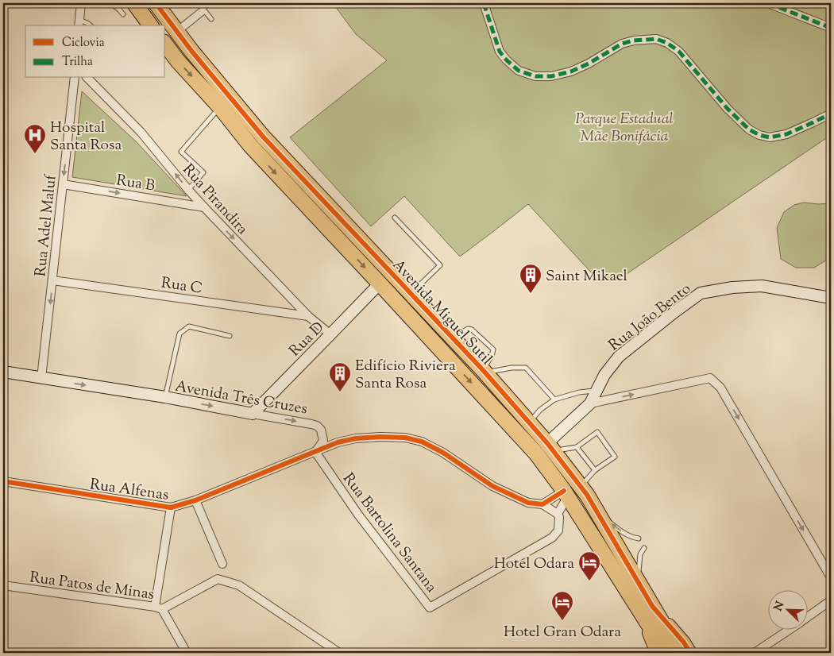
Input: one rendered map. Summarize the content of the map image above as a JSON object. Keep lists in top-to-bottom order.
{
  "streets": {
    "highway": ["Avenida Miguel Sutil"],
    "street": [
      "Rua B",
      "Rua Pirandira",
      "Rua Adel Maluf",
      "Rua C",
      "Rua João Bento",
      "Rua D",
      "Avenida Três Cruzes",
      "Rua Alfenas",
      "Rua Bartolina Santana",
      "Rua Patos de Minas"
    ]
  },
  "crossings": [
    ["Rua B", "Rua Pirandira"],
    ["Rua B", "Rua Adel Maluf"],
    ["Rua Pirandira", "Rua C"],
    ["Rua Pirandira", "Rua D"],
    ["Rua Adel Maluf", "Rua C"],
    ["Rua Adel Maluf", "Avenida Três Cruzes"],
    ["Avenida Miguel Sutil", "Rua João Bento"],
    ["Avenida Miguel Sutil", "Rua D"],
    ["Avenida Miguel Sutil", "Rua Bartolina Santana"],
    ["Rua D", "Avenida Três Cruzes"],
    ["Avenida Três Cruzes", "Rua Alfenas"],
    ["Avenida Três Cruzes", "Rua Bartolina Santana"],
    ["Rua Alfenas", "Rua Bartolina Santana"]
  ],
  "one_way": ["Rua B", "Rua Adel Maluf", "Avenida Três Cruzes"],
  "parks": ["Parque Estadual Mãe Bonifácia"],
  "places": {
    "hospital": ["Hospital Santa Rosa"],
    "building": ["Saint Mikael", "Edifício Riviera Santa Rosa"],
    "hotel": ["Hotel Odara", "Hotel Gran Odara"]
  },
  "legend": ["Ciclovia", "Trilha"],
  "north": "top left"
}
